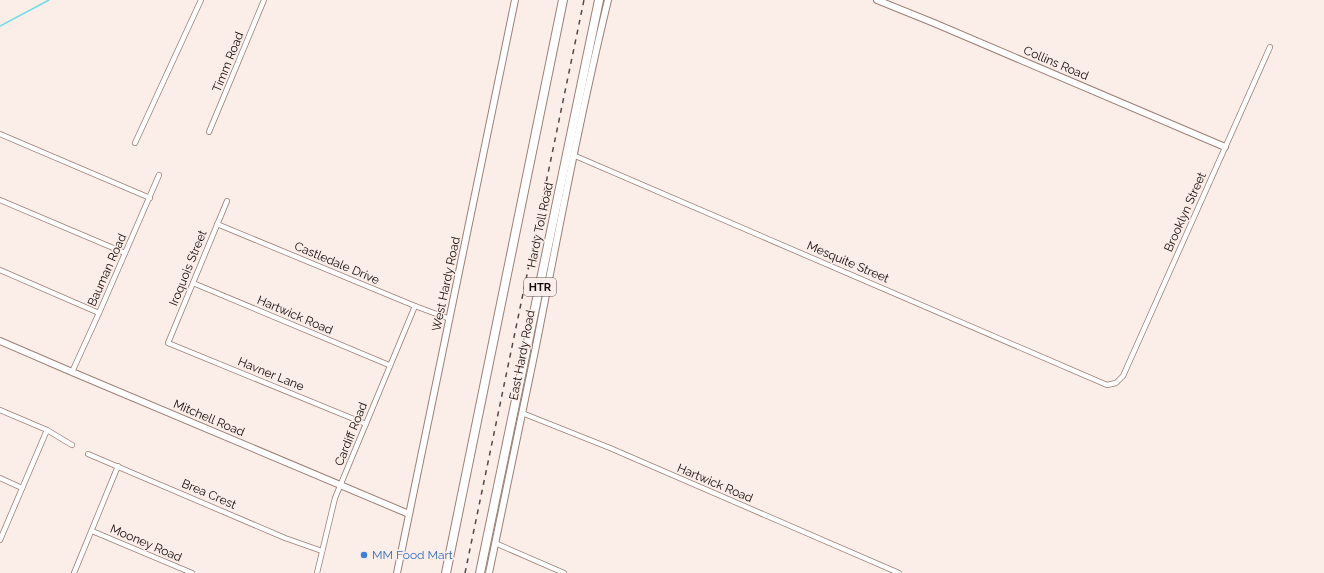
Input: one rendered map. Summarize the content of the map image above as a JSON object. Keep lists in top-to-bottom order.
{
  "streets": {
    "highway": ["Hardy Toll Road", "HTR"],
    "main road": [
      "Collins Road",
      "West Hardy Road",
      "East Hardy Road",
      "Mitchell Road"
    ],
    "street": [
      "Timm Road",
      "Brooklyn Street",
      "Mesquite Street",
      "Castledale Drive",
      "Iroquois Street",
      "Bauman Road",
      "Hartwick Road",
      "Havner Lane",
      "Cardiff Road",
      "Brea Crest",
      "Mooney Road"
    ]
  },
  "crossings": [
    ["Collins Road", "Brooklyn Street"],
    ["Brooklyn Street", "Mesquite Street"],
    ["Mesquite Street", "East Hardy Road"],
    ["Castledale Drive", "Iroquois Street"],
    ["Castledale Drive", "West Hardy Road"],
    ["Castledale Drive", "Cardiff Road"],
    ["Iroquois Street", "Hartwick Road"],
    ["Iroquois Street", "Havner Lane"],
    ["Bauman Road", "Mitchell Road"],
    ["West Hardy Road", "Mitchell Road"],
    ["Hartwick Road", "East Hardy Road"],
    ["Hartwick Road", "Cardiff Road"],
    ["Havner Lane", "Cardiff Road"],
    ["Mitchell Road", "Cardiff Road"],
    ["Cardiff Road", "Brea Crest"]
  ],
  "places": ["MM Food Mart"]
}
